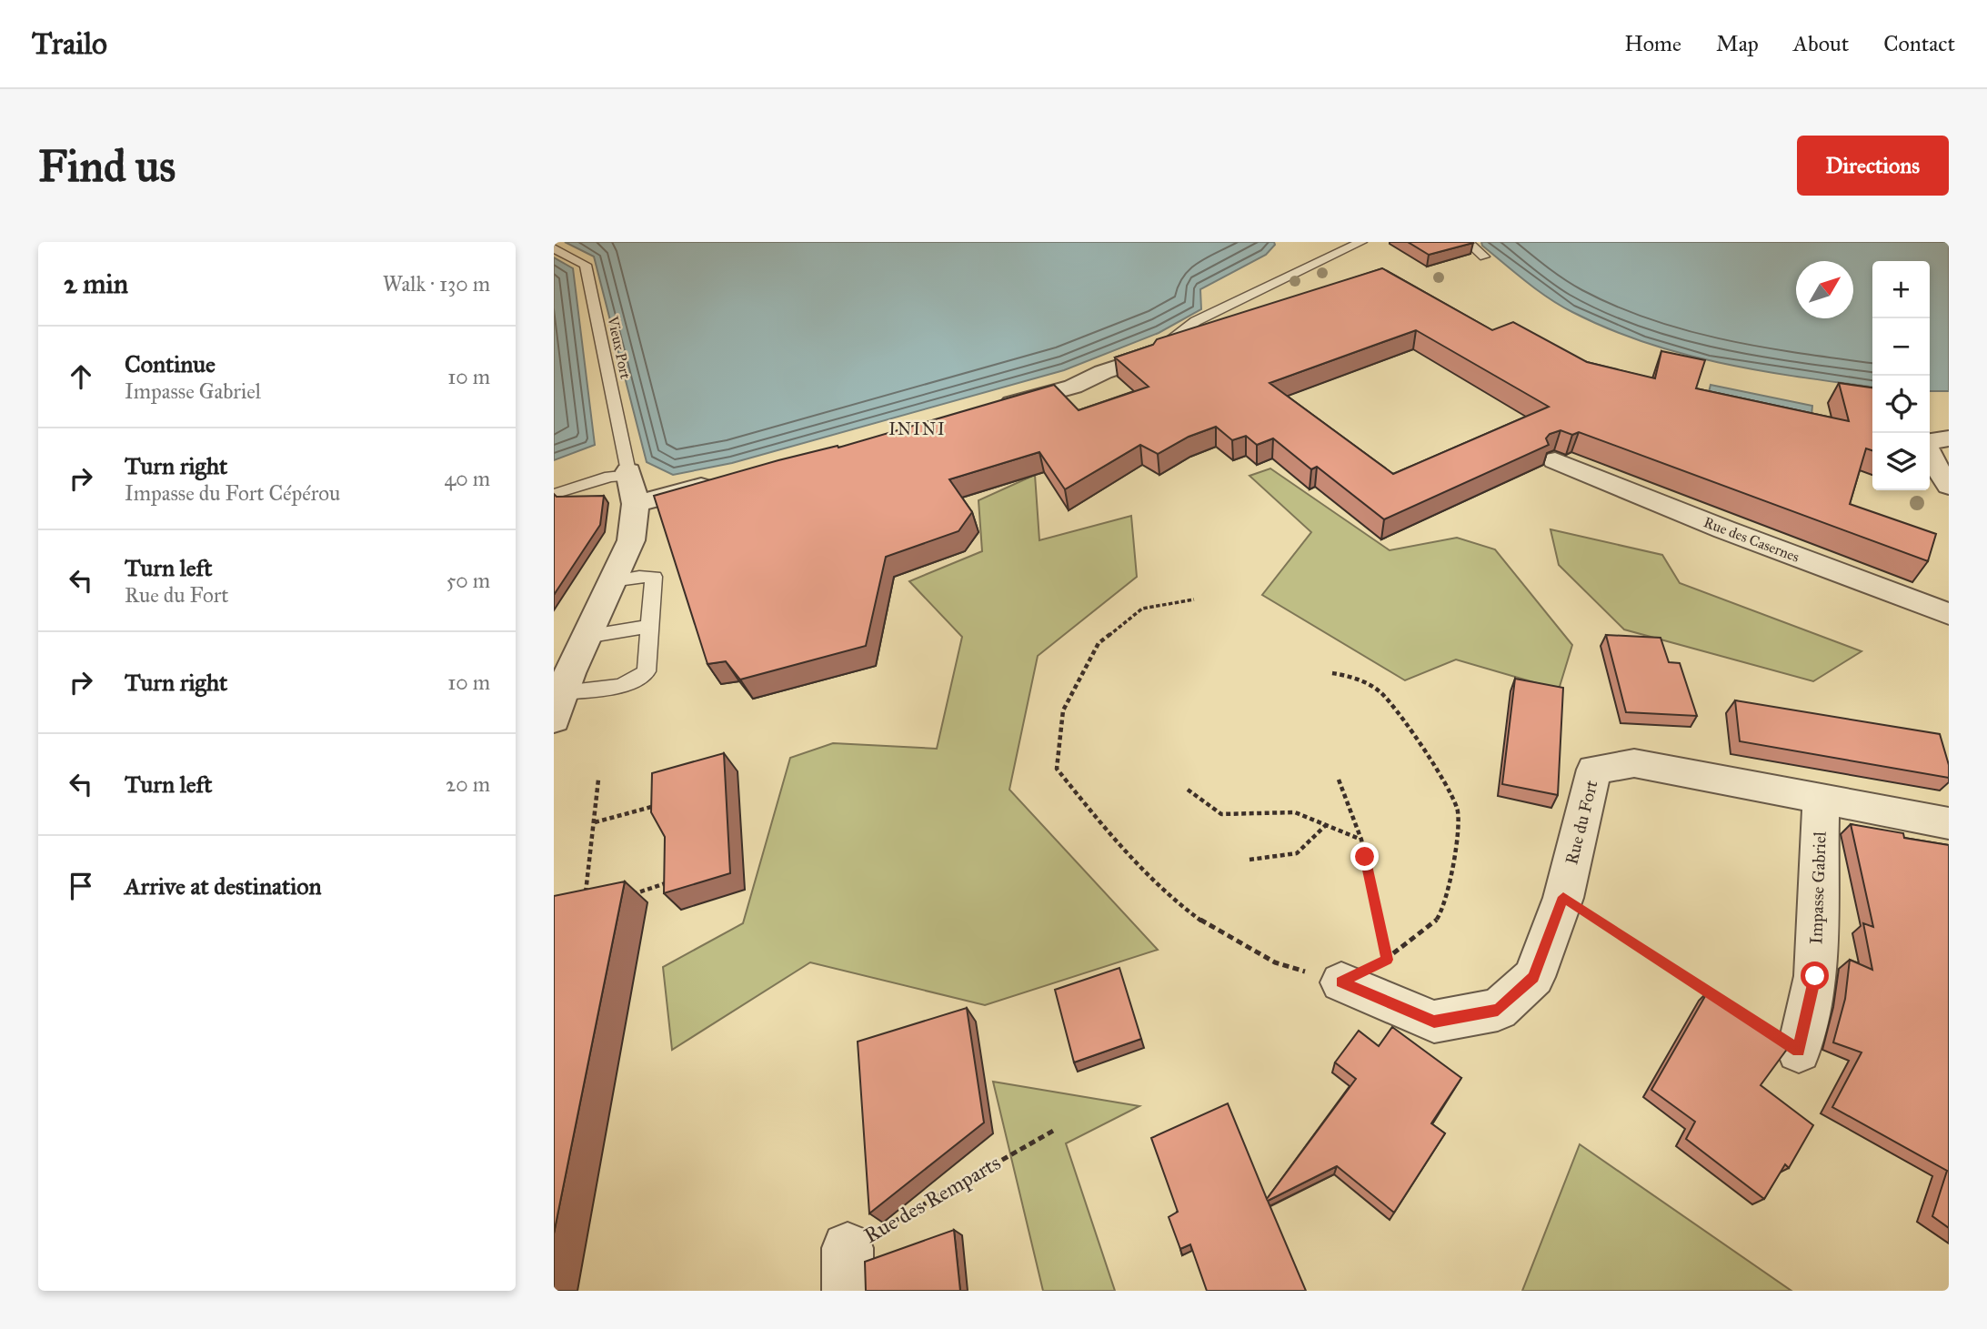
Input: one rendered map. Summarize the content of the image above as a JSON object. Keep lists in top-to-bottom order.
{
  "streets": {
    "street": ["Rue des Casernes", "Rue du Fort", "Impasse Gabriel"],
    "lane": ["Vieux Port"],
    "path": ["Rue des Remparts"]
  },
  "crossings": [
    ["Rue du Fort", "Impasse Gabriel"]
  ],
  "districts": ["ININI"],
  "north": "top right",
  "page": {
    "header": "Trailo",
    "nav": [
      "Home",
      "Map",
      "About",
      "Contact"
    ],
    "buttons": "Directions",
    "title": "Find us",
    "heading": ["2 min", "Walk · 130 m"],
    "map_buttons": ["+", "−"],
    "list": [
      ["Continue", "Impasse Gabriel", "10 m"],
      ["Turn right", "Impasse du Fort Cépérou", "40 m"],
      ["Turn left", "Rue du Fort", "50 m"],
      ["Turn right", "10 m"],
      ["Turn left", "20 m"],
      "Arrive at destination"
    ]
  }
}
